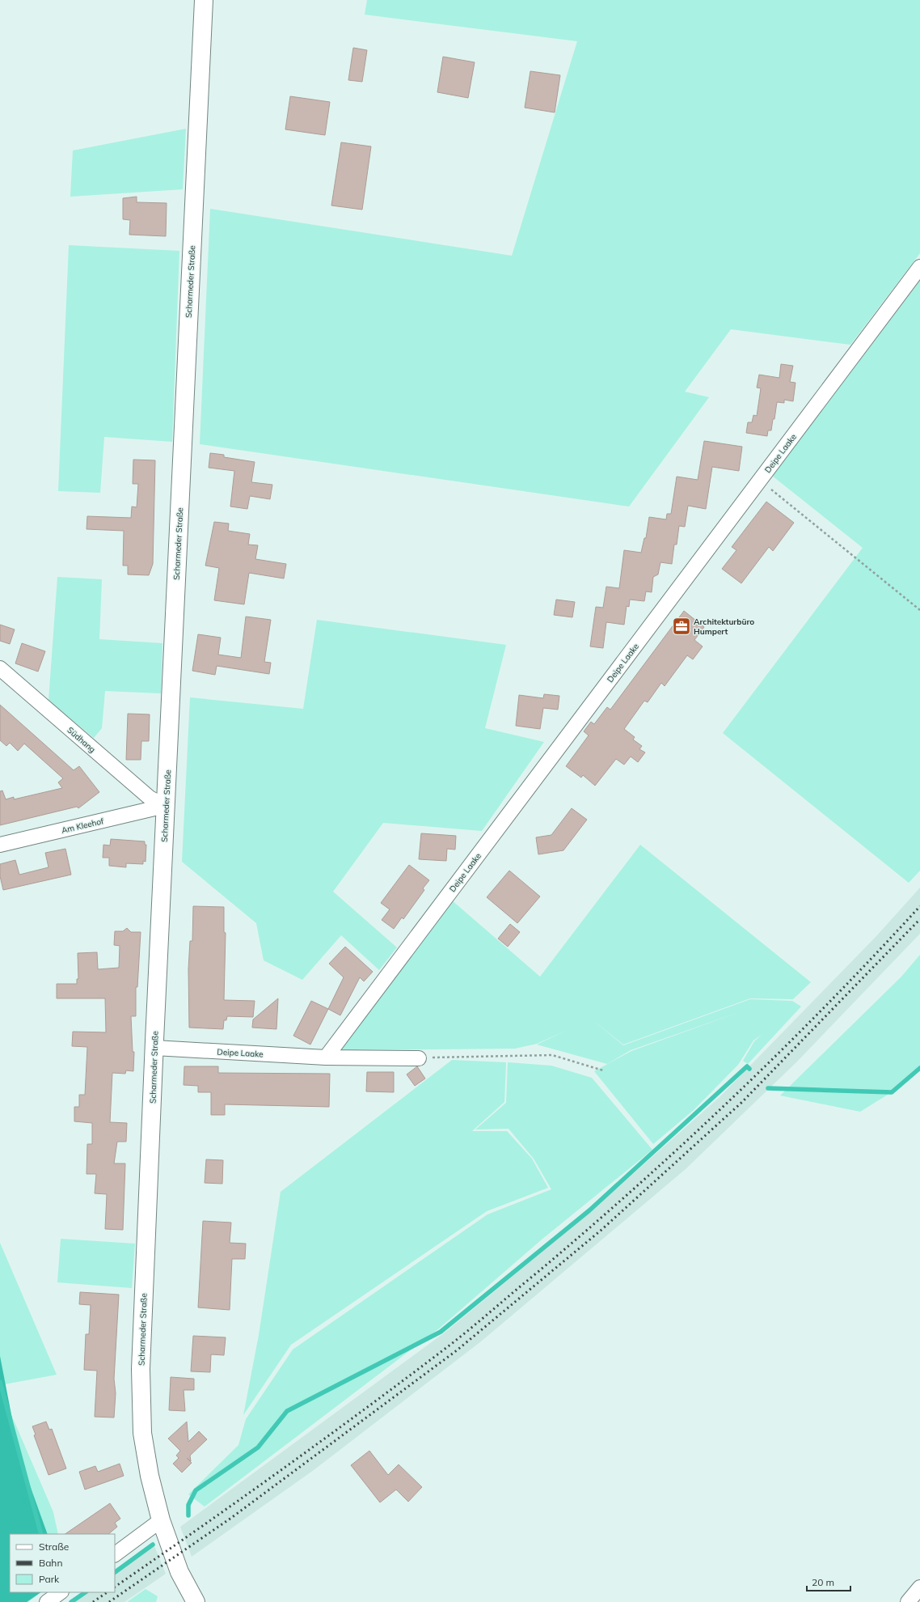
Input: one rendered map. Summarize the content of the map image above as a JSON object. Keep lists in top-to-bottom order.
{
  "streets": {
    "street": [
      "Scharmeder Straße",
      "Deipe Laake",
      "Südhang",
      "Am Kleehof"
    ]
  },
  "crossings": [
    ["Scharmeder Straße", "Deipe Laake"],
    ["Scharmeder Straße", "Südhang"],
    ["Scharmeder Straße", "Am Kleehof"],
    ["Südhang", "Am Kleehof"]
  ],
  "places": {
    "office": ["Architekturbüro Humpert"]
  },
  "legend": ["Straße", "Bahn", "Park"],
  "scale_bar": "20 m"
}
